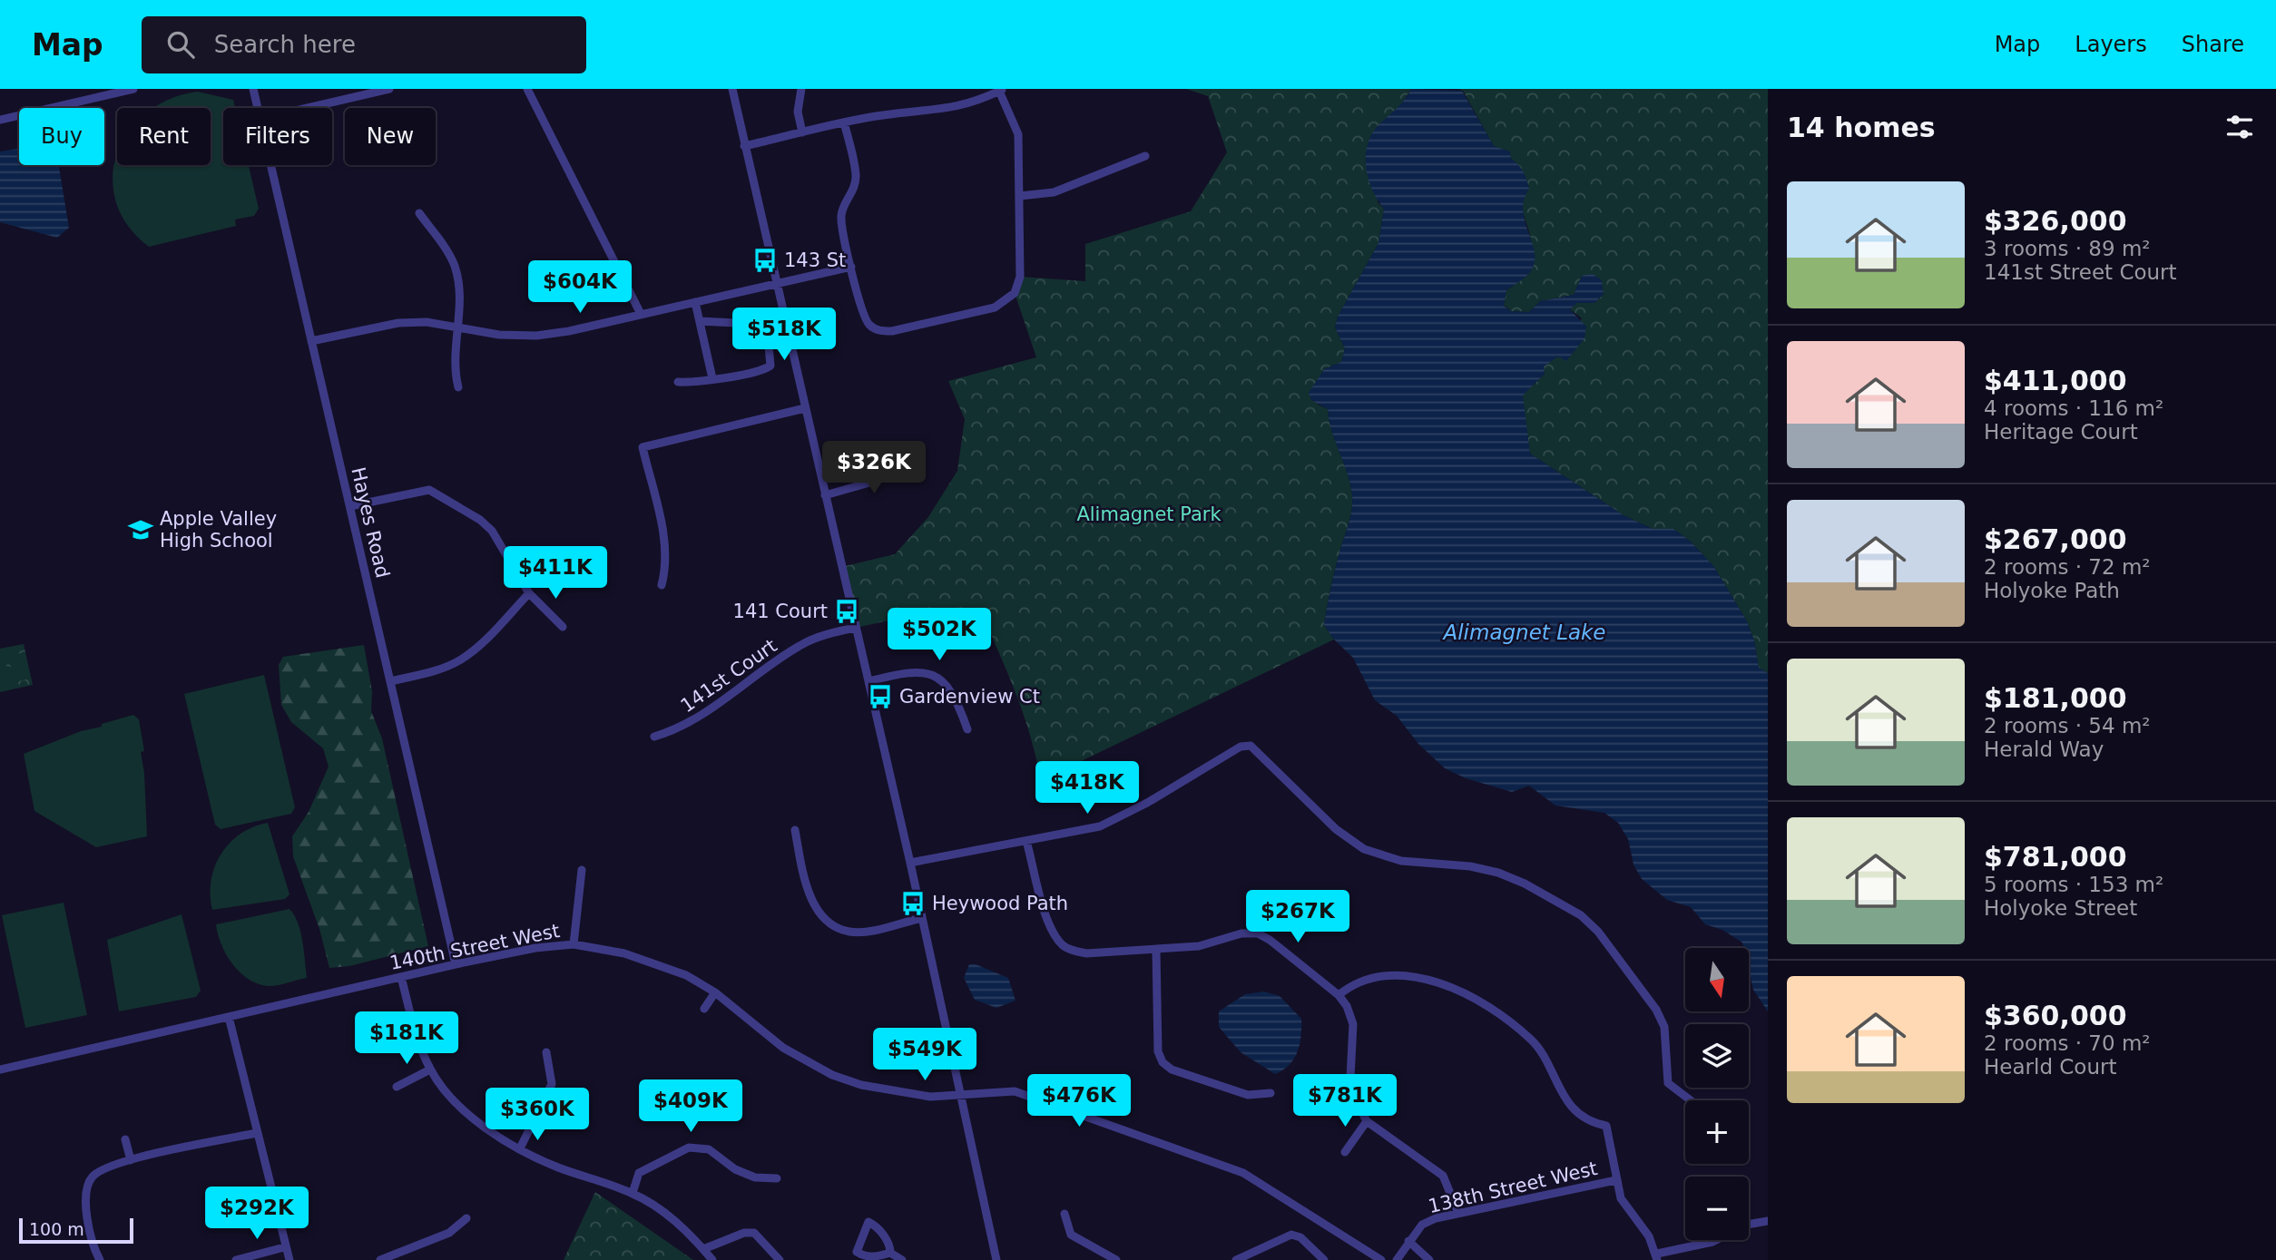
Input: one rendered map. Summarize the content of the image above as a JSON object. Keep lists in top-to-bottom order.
{
  "streets": {
    "street": [
      "Hayes Road",
      "141st Court",
      "140th Street West",
      "138th Street West"
    ]
  },
  "crossings": [
    ["Hayes Road", "140th Street West"]
  ],
  "water": ["Alimagnet Lake"],
  "parks": ["Alimagnet Park"],
  "places": {
    "bus stop": [
      "143 St",
      "141 Court",
      "Gardenview Ct",
      "Heywood Path"
    ],
    "school or university": ["Apple Valley High School"]
  },
  "scale_bar": "100 m",
  "north": "bottom",
  "page": {
    "header": "Map",
    "search": "Search here",
    "nav": ["Map", "Layers", "Share"],
    "heading": "14 homes",
    "chip": [
      "Buy",
      "Rent",
      "Filters",
      "New"
    ],
    "list": [
      {
        "name": "$326,000",
        "note": "3 rooms · 89 m² · 141st Street Court"
      },
      {
        "name": "$411,000",
        "note": "4 rooms · 116 m² · Heritage Court"
      },
      {
        "name": "$267,000",
        "note": "2 rooms · 72 m² · Holyoke Path"
      },
      {
        "name": "$181,000",
        "note": "2 rooms · 54 m² · Herald Way"
      },
      {
        "name": "$781,000",
        "note": "5 rooms · 153 m² · Holyoke Street"
      },
      {
        "name": "$360,000",
        "note": "2 rooms · 70 m² · Hearld Court"
      }
    ],
    "price": [
      "$604K",
      "$518K",
      "$326K",
      "$411K",
      "$502K",
      "$418K",
      "$267K",
      "$181K",
      "$549K",
      "$476K",
      "$781K",
      "$409K",
      "$360K",
      "$292K"
    ],
    "map_buttons": ["+", "−"],
    "scale": "100 m"
  }
}
